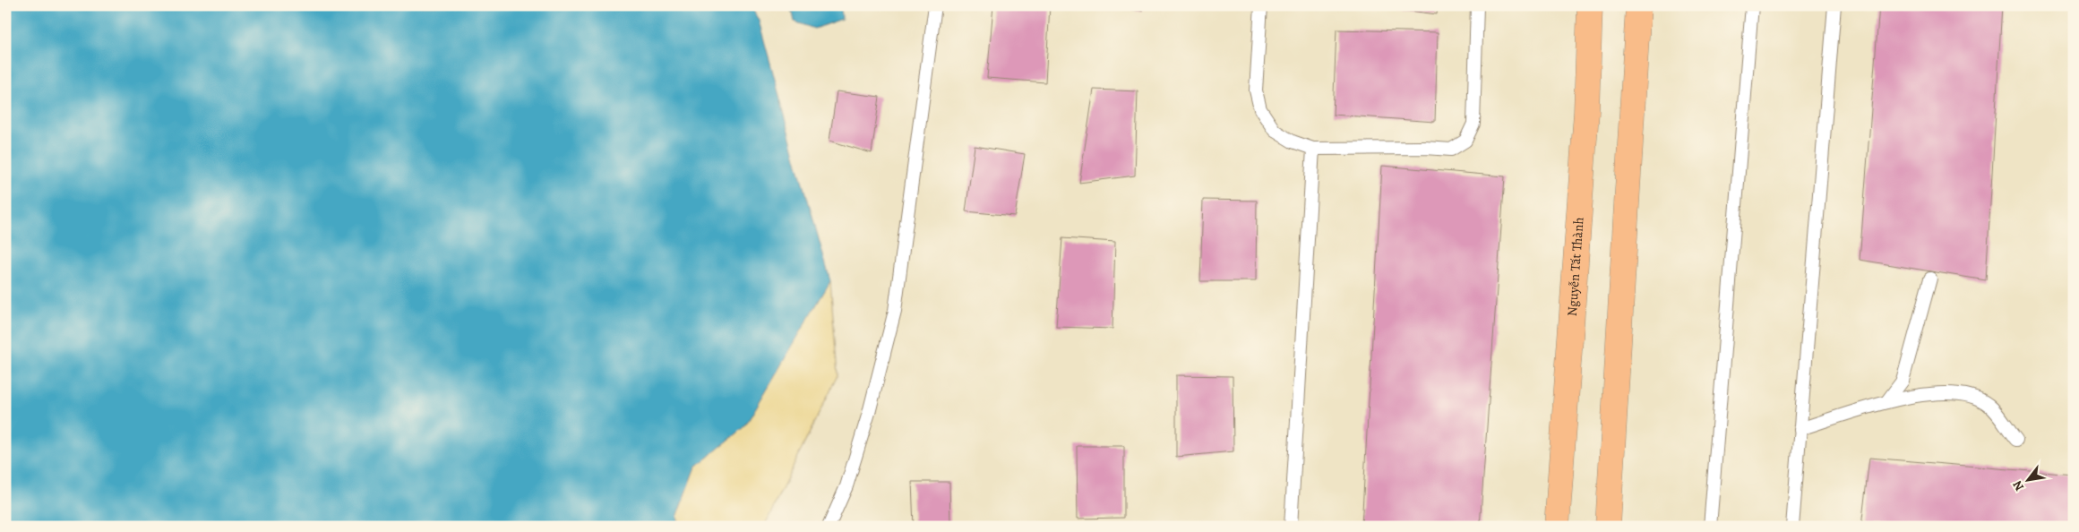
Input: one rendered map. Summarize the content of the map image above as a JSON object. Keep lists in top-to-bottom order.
{
  "streets": {
    "main road": ["Nguyễn Tất Thành"]
  },
  "north": "bottom left"
}
